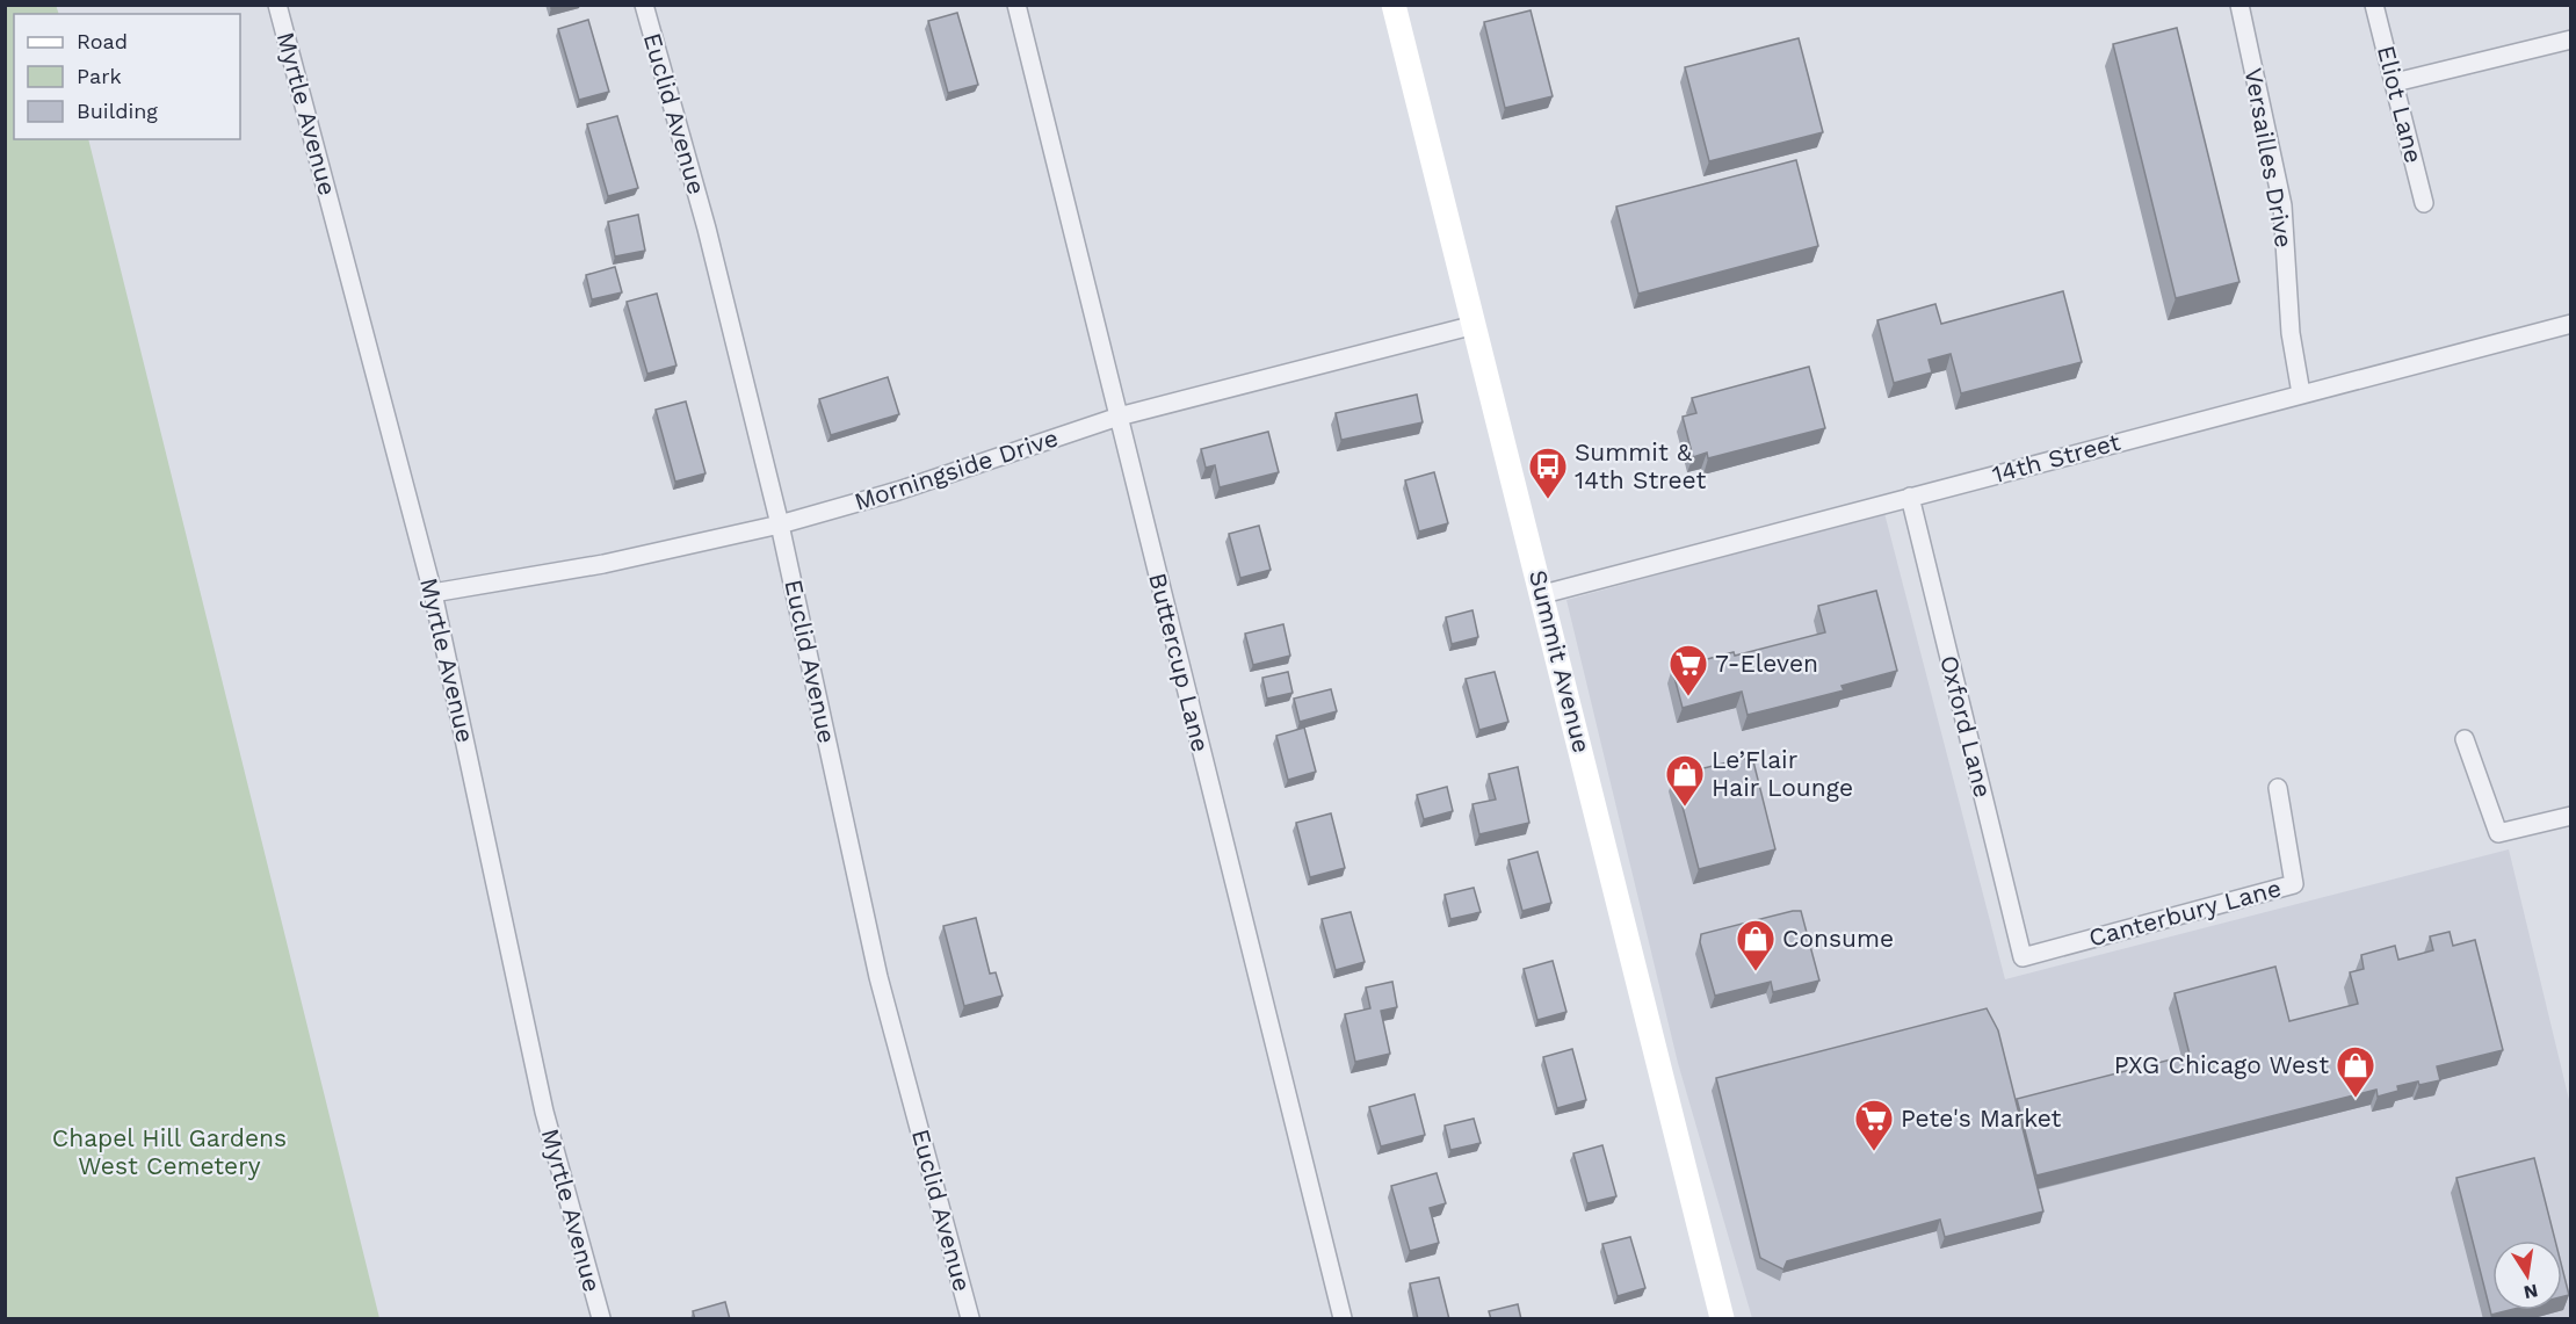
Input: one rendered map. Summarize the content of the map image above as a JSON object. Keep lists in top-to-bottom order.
{
  "streets": {
    "main road": ["Summit Avenue"],
    "street": [
      "Eliot Lane",
      "Myrtle Avenue",
      "Euclid Avenue",
      "Versailles Drive",
      "14th Street",
      "Morningside Drive",
      "Buttercup Lane",
      "Oxford Lane",
      "Canterbury Lane"
    ]
  },
  "crossings": [
    ["Myrtle Avenue", "Morningside Drive"],
    ["Euclid Avenue", "Morningside Drive"],
    ["Versailles Drive", "14th Street"],
    ["14th Street", "Summit Avenue"],
    ["14th Street", "Oxford Lane"],
    ["Morningside Drive", "Summit Avenue"],
    ["Morningside Drive", "Buttercup Lane"],
    ["Oxford Lane", "Canterbury Lane"]
  ],
  "parks": ["Chapel Hill Gardens West Cemetery"],
  "places": {
    "bus stop": ["Summit & 14th Street"],
    "supermarket": ["7-Eleven", "Pete's Market"],
    "shop": ["Le’Flair Hair Lounge", "Consume", "PXG Chicago West"]
  },
  "legend": ["Road", "Park", "Building"],
  "north": "bottom"
}
